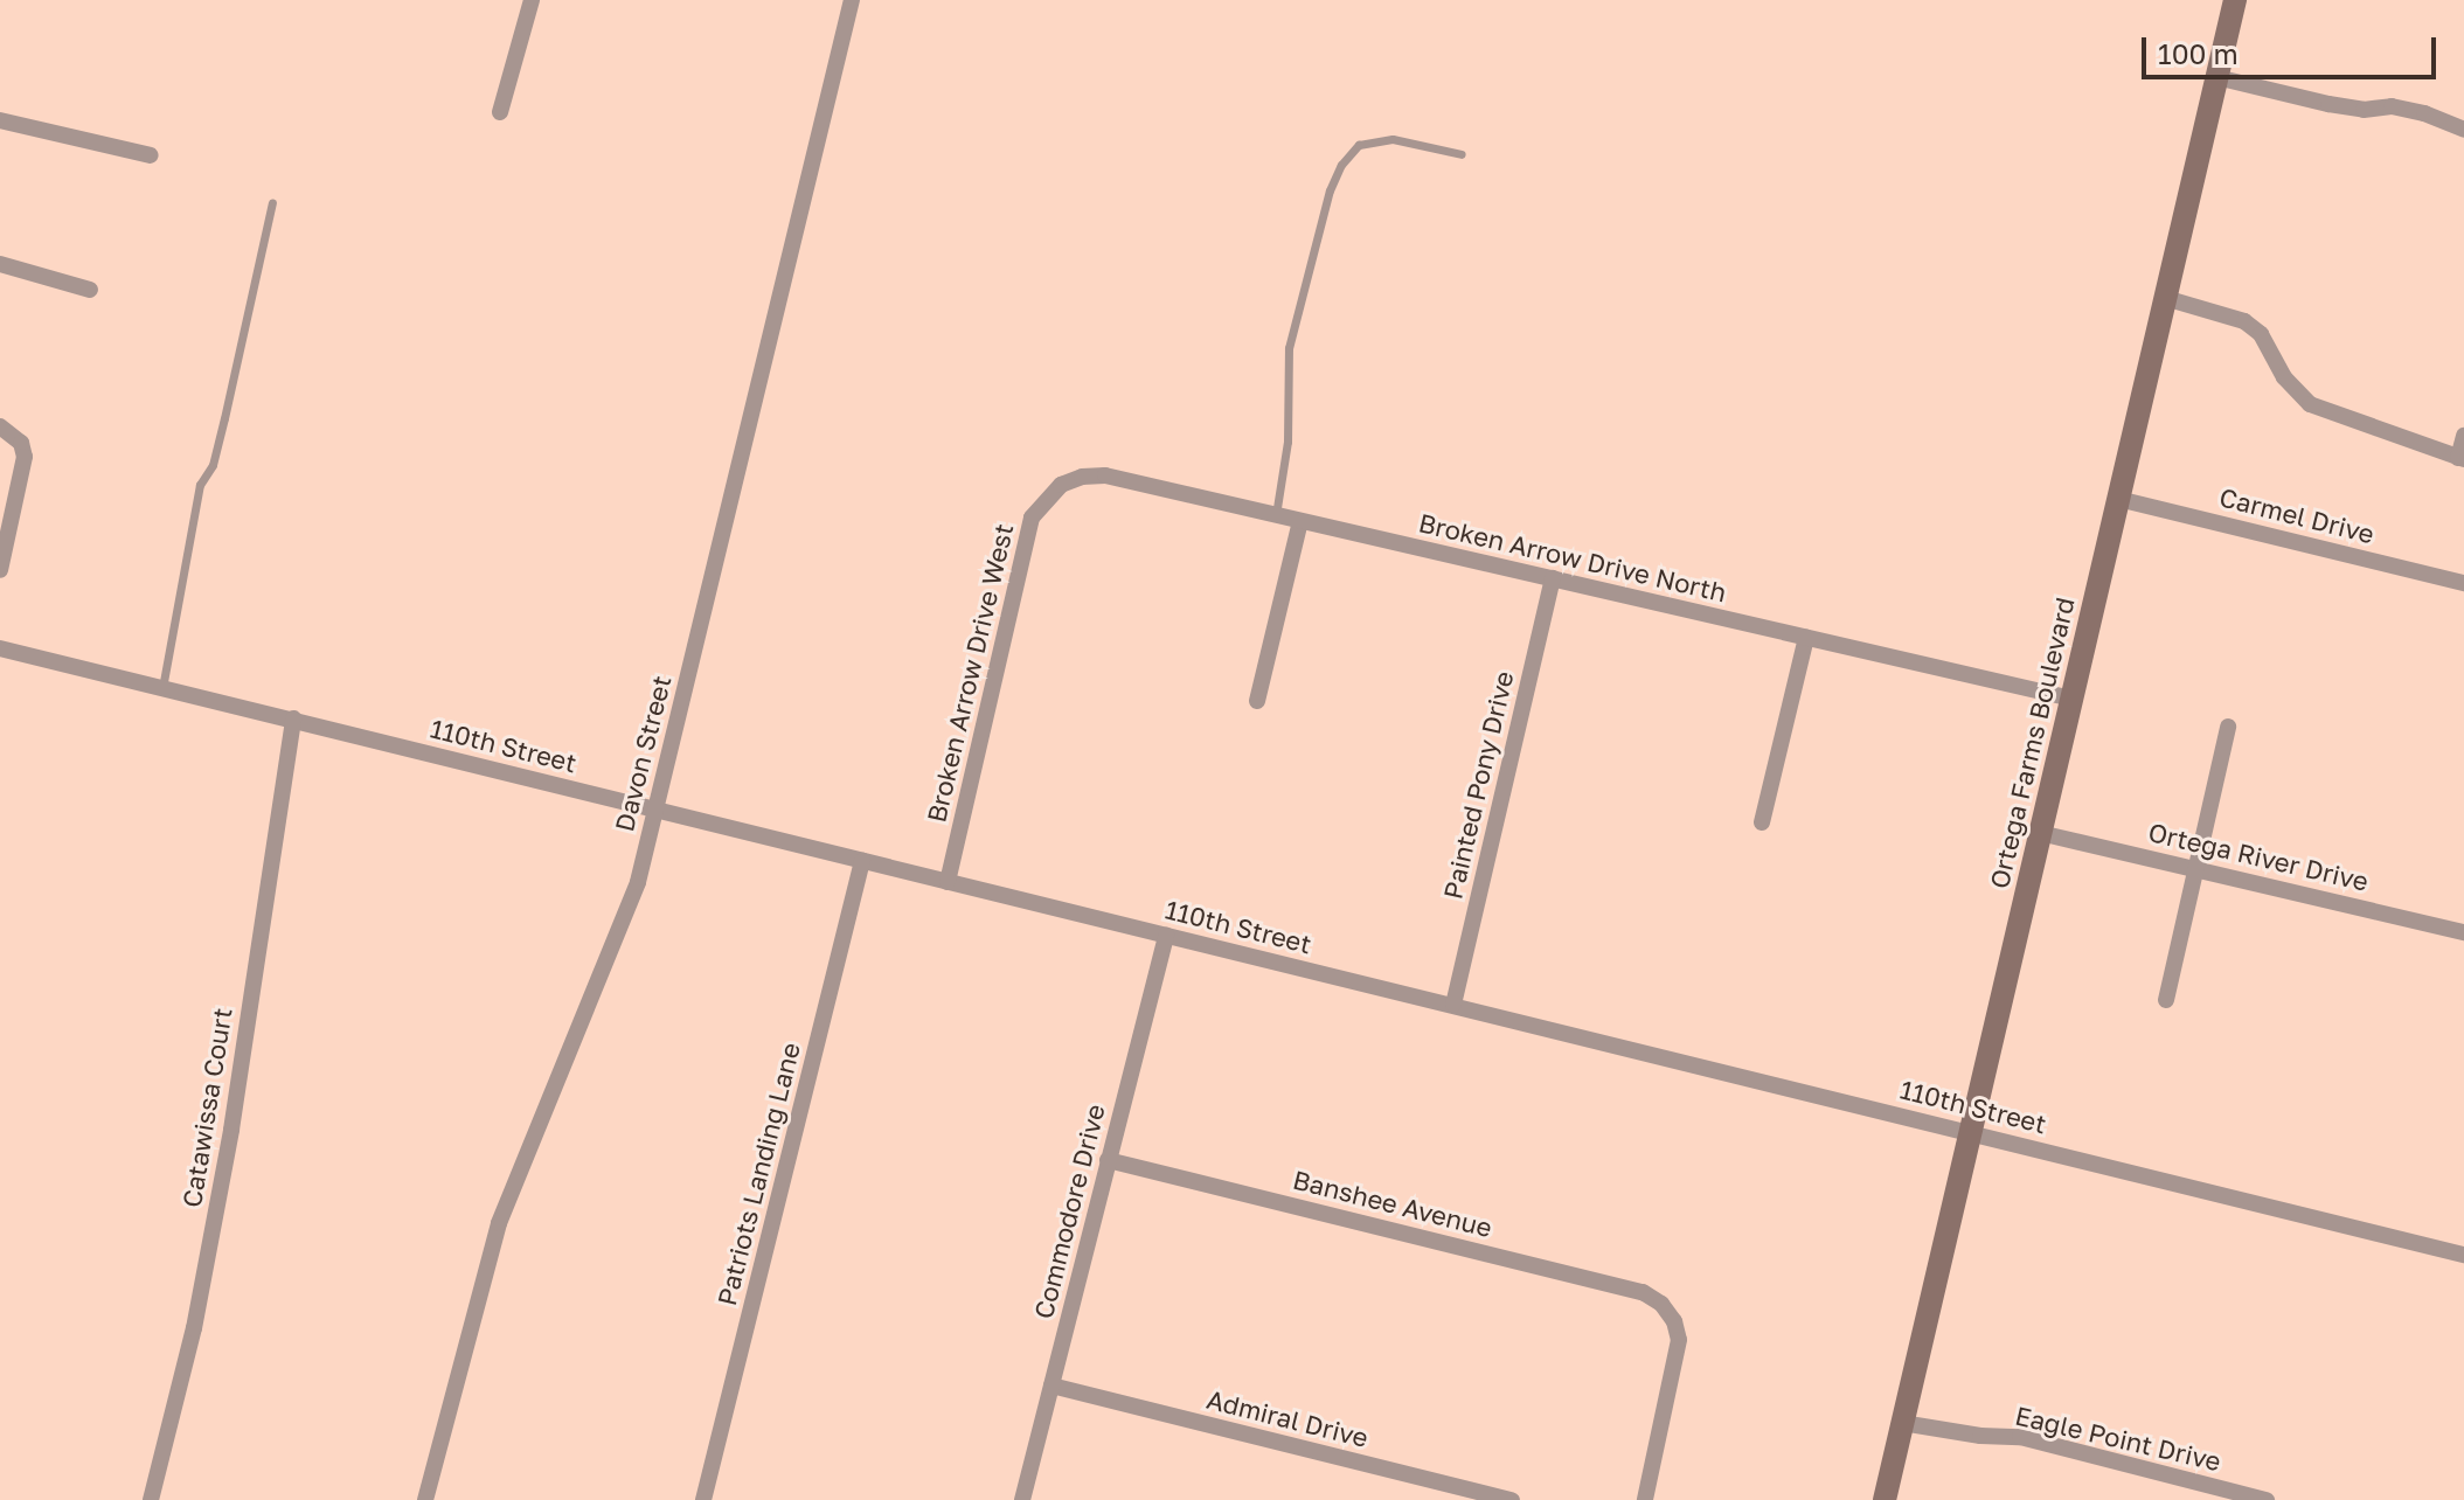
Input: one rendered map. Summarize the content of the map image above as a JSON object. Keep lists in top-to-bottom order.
{
  "streets": {
    "street": [
      "Carmel Drive",
      "Broken Arrow Drive North",
      "Broken Arrow Drive West",
      "Ortega Farms Boulevard",
      "110th Street",
      "Davon Street",
      "Painted Pony Drive",
      "Ortega River Drive",
      "Catawissa Court",
      "Patriots Landing Lane",
      "Banshee Avenue",
      "Commodore Drive",
      "Admiral Drive",
      "Eagle Point Drive"
    ]
  },
  "crossings": [
    ["Carmel Drive", "Ortega Farms Boulevard"],
    ["Broken Arrow Drive North", "Broken Arrow Drive West"],
    ["Broken Arrow Drive North", "Ortega Farms Boulevard"],
    ["Broken Arrow Drive North", "Painted Pony Drive"],
    ["Broken Arrow Drive West", "110th Street"],
    ["Ortega Farms Boulevard", "110th Street"],
    ["Ortega Farms Boulevard", "Ortega River Drive"],
    ["Ortega Farms Boulevard", "Eagle Point Drive"],
    ["110th Street", "Davon Street"],
    ["110th Street", "Painted Pony Drive"],
    ["110th Street", "Catawissa Court"],
    ["110th Street", "Patriots Landing Lane"],
    ["110th Street", "Commodore Drive"],
    ["Banshee Avenue", "Commodore Drive"],
    ["Commodore Drive", "Admiral Drive"]
  ],
  "scale_bar": "100 m"
}
